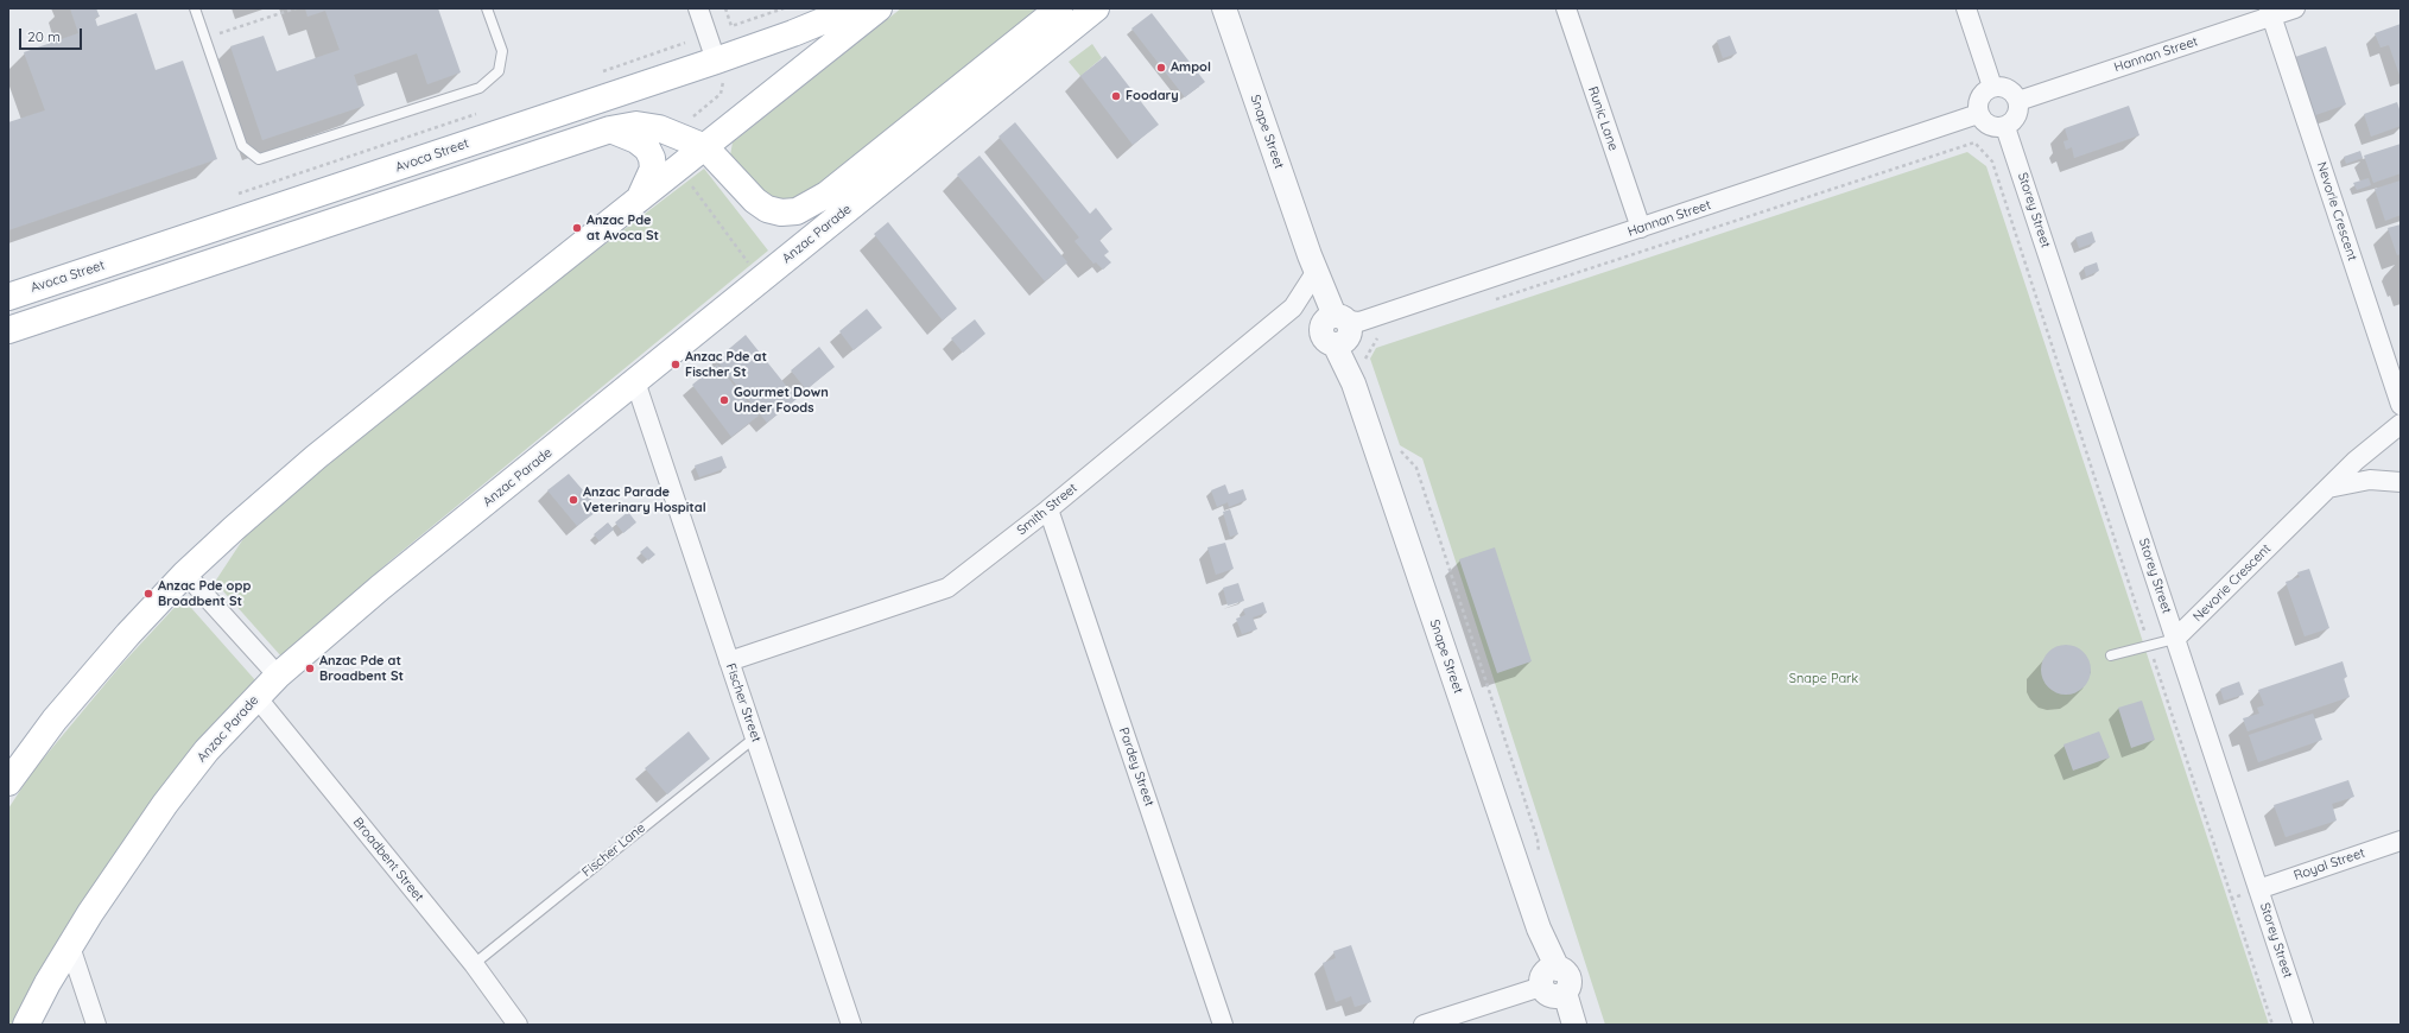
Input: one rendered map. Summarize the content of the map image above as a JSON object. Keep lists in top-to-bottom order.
{
  "streets": {
    "main road": ["Avoca Street", "Anzac Parade"],
    "street": [
      "Hannan Street",
      "Runic Lane",
      "Snape Street",
      "Storey Street",
      "Nevorie Crescent",
      "Smith Street",
      "Fischer Street",
      "Pardey Street",
      "Broadbent Street",
      "Royal Street"
    ],
    "lane": ["Fischer Lane"]
  },
  "crossings": [
    ["Hannan Street", "Runic Lane"],
    ["Hannan Street", "Snape Street"],
    ["Hannan Street", "Storey Street"],
    ["Hannan Street", "Nevorie Crescent"],
    ["Snape Street", "Smith Street"],
    ["Storey Street", "Nevorie Crescent"],
    ["Storey Street", "Royal Street"],
    ["Anzac Parade", "Fischer Street"],
    ["Anzac Parade", "Broadbent Street"],
    ["Smith Street", "Fischer Street"],
    ["Smith Street", "Pardey Street"],
    ["Fischer Street", "Fischer Lane"],
    ["Fischer Lane", "Broadbent Street"]
  ],
  "parks": ["Snape Park"],
  "places": [
    "Ampol",
    "Foodary",
    "Anzac Pde at Avoca St",
    "Anzac Pde at Fischer St",
    "Gourmet Down Under Foods",
    "Anzac Parade Veterinary Hospital",
    "Anzac Pde opp Broadbent St",
    "Anzac Pde at Broadbent St"
  ],
  "scale_bar": "20 m"
}
